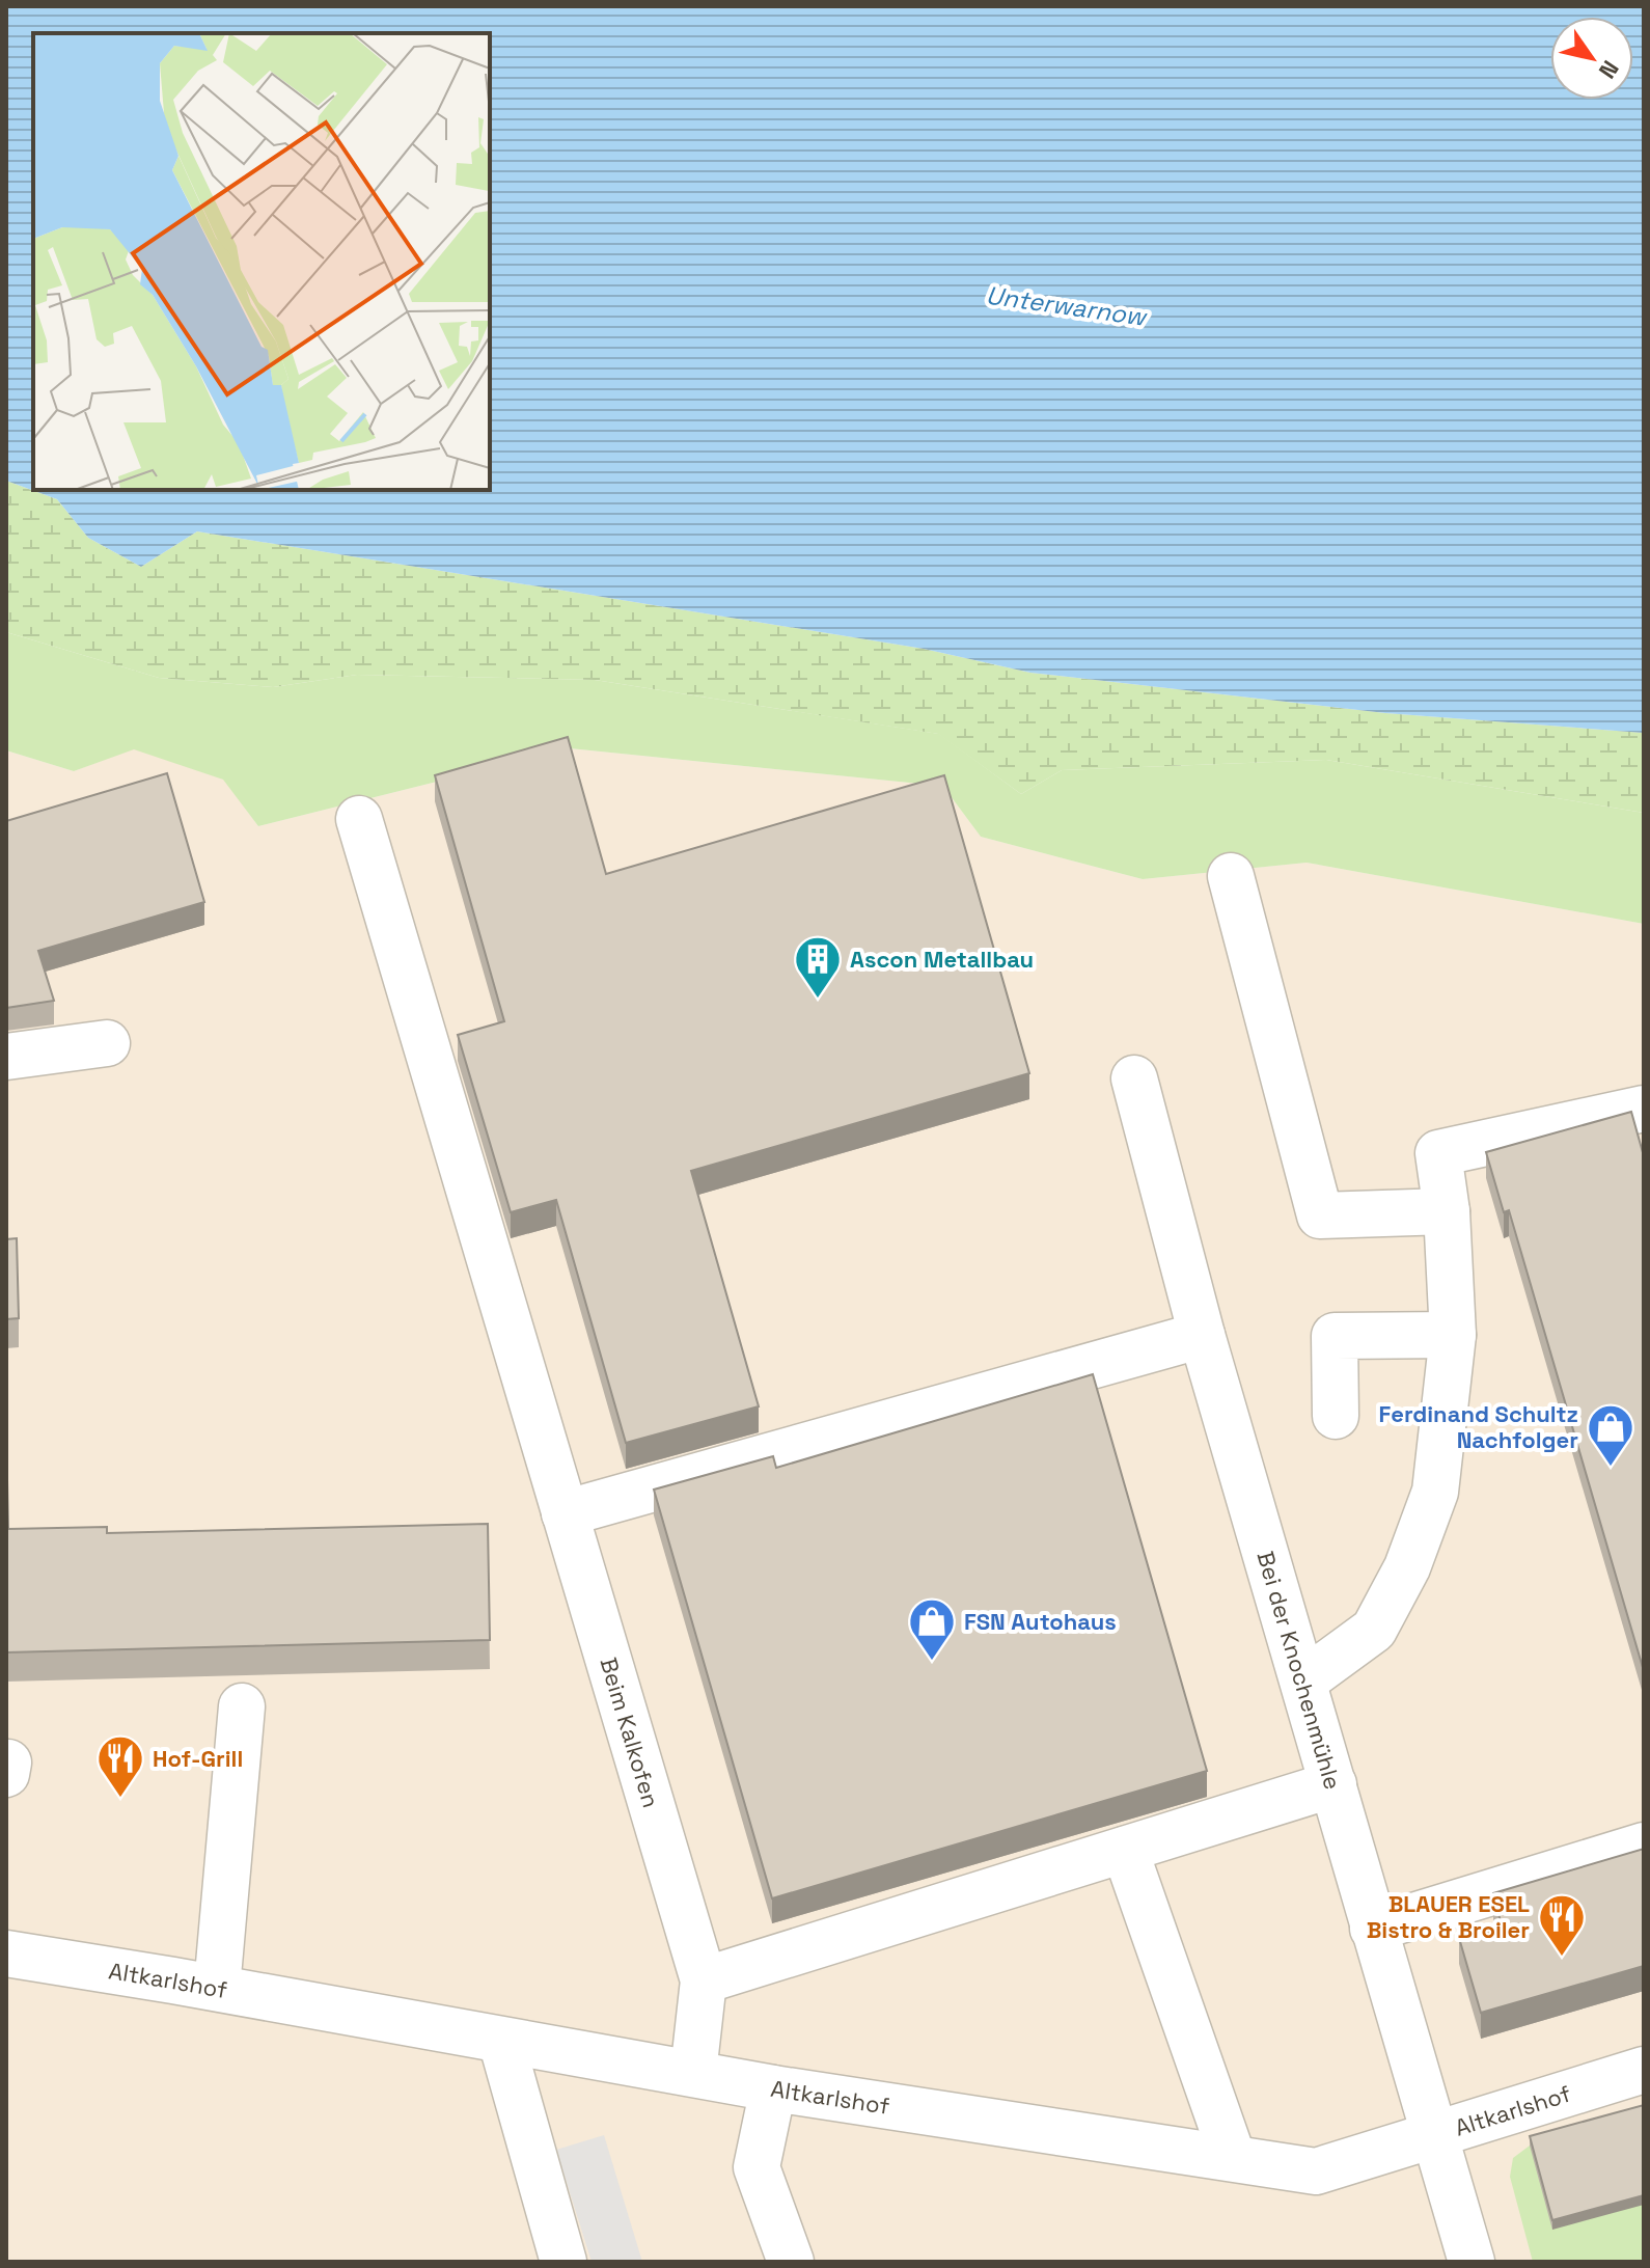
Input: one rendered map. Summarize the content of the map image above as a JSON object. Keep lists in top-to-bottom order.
{
  "streets": {
    "street": ["Bei der Knochenmühle", "Beim Kalkofen", "Altkarlshof"]
  },
  "crossings": [
    ["Bei der Knochenmühle", "Altkarlshof"],
    ["Beim Kalkofen", "Altkarlshof"]
  ],
  "water": ["Unterwarnow"],
  "places": {
    "building": ["Ascon Metallbau"],
    "shop": ["Ferdinand Schultz Nachfolger", "FSN Autohaus"],
    "restaurant": ["Hof-Grill", "BLAUER ESEL Bistro & Broiler"]
  },
  "north": "bottom right"
}
